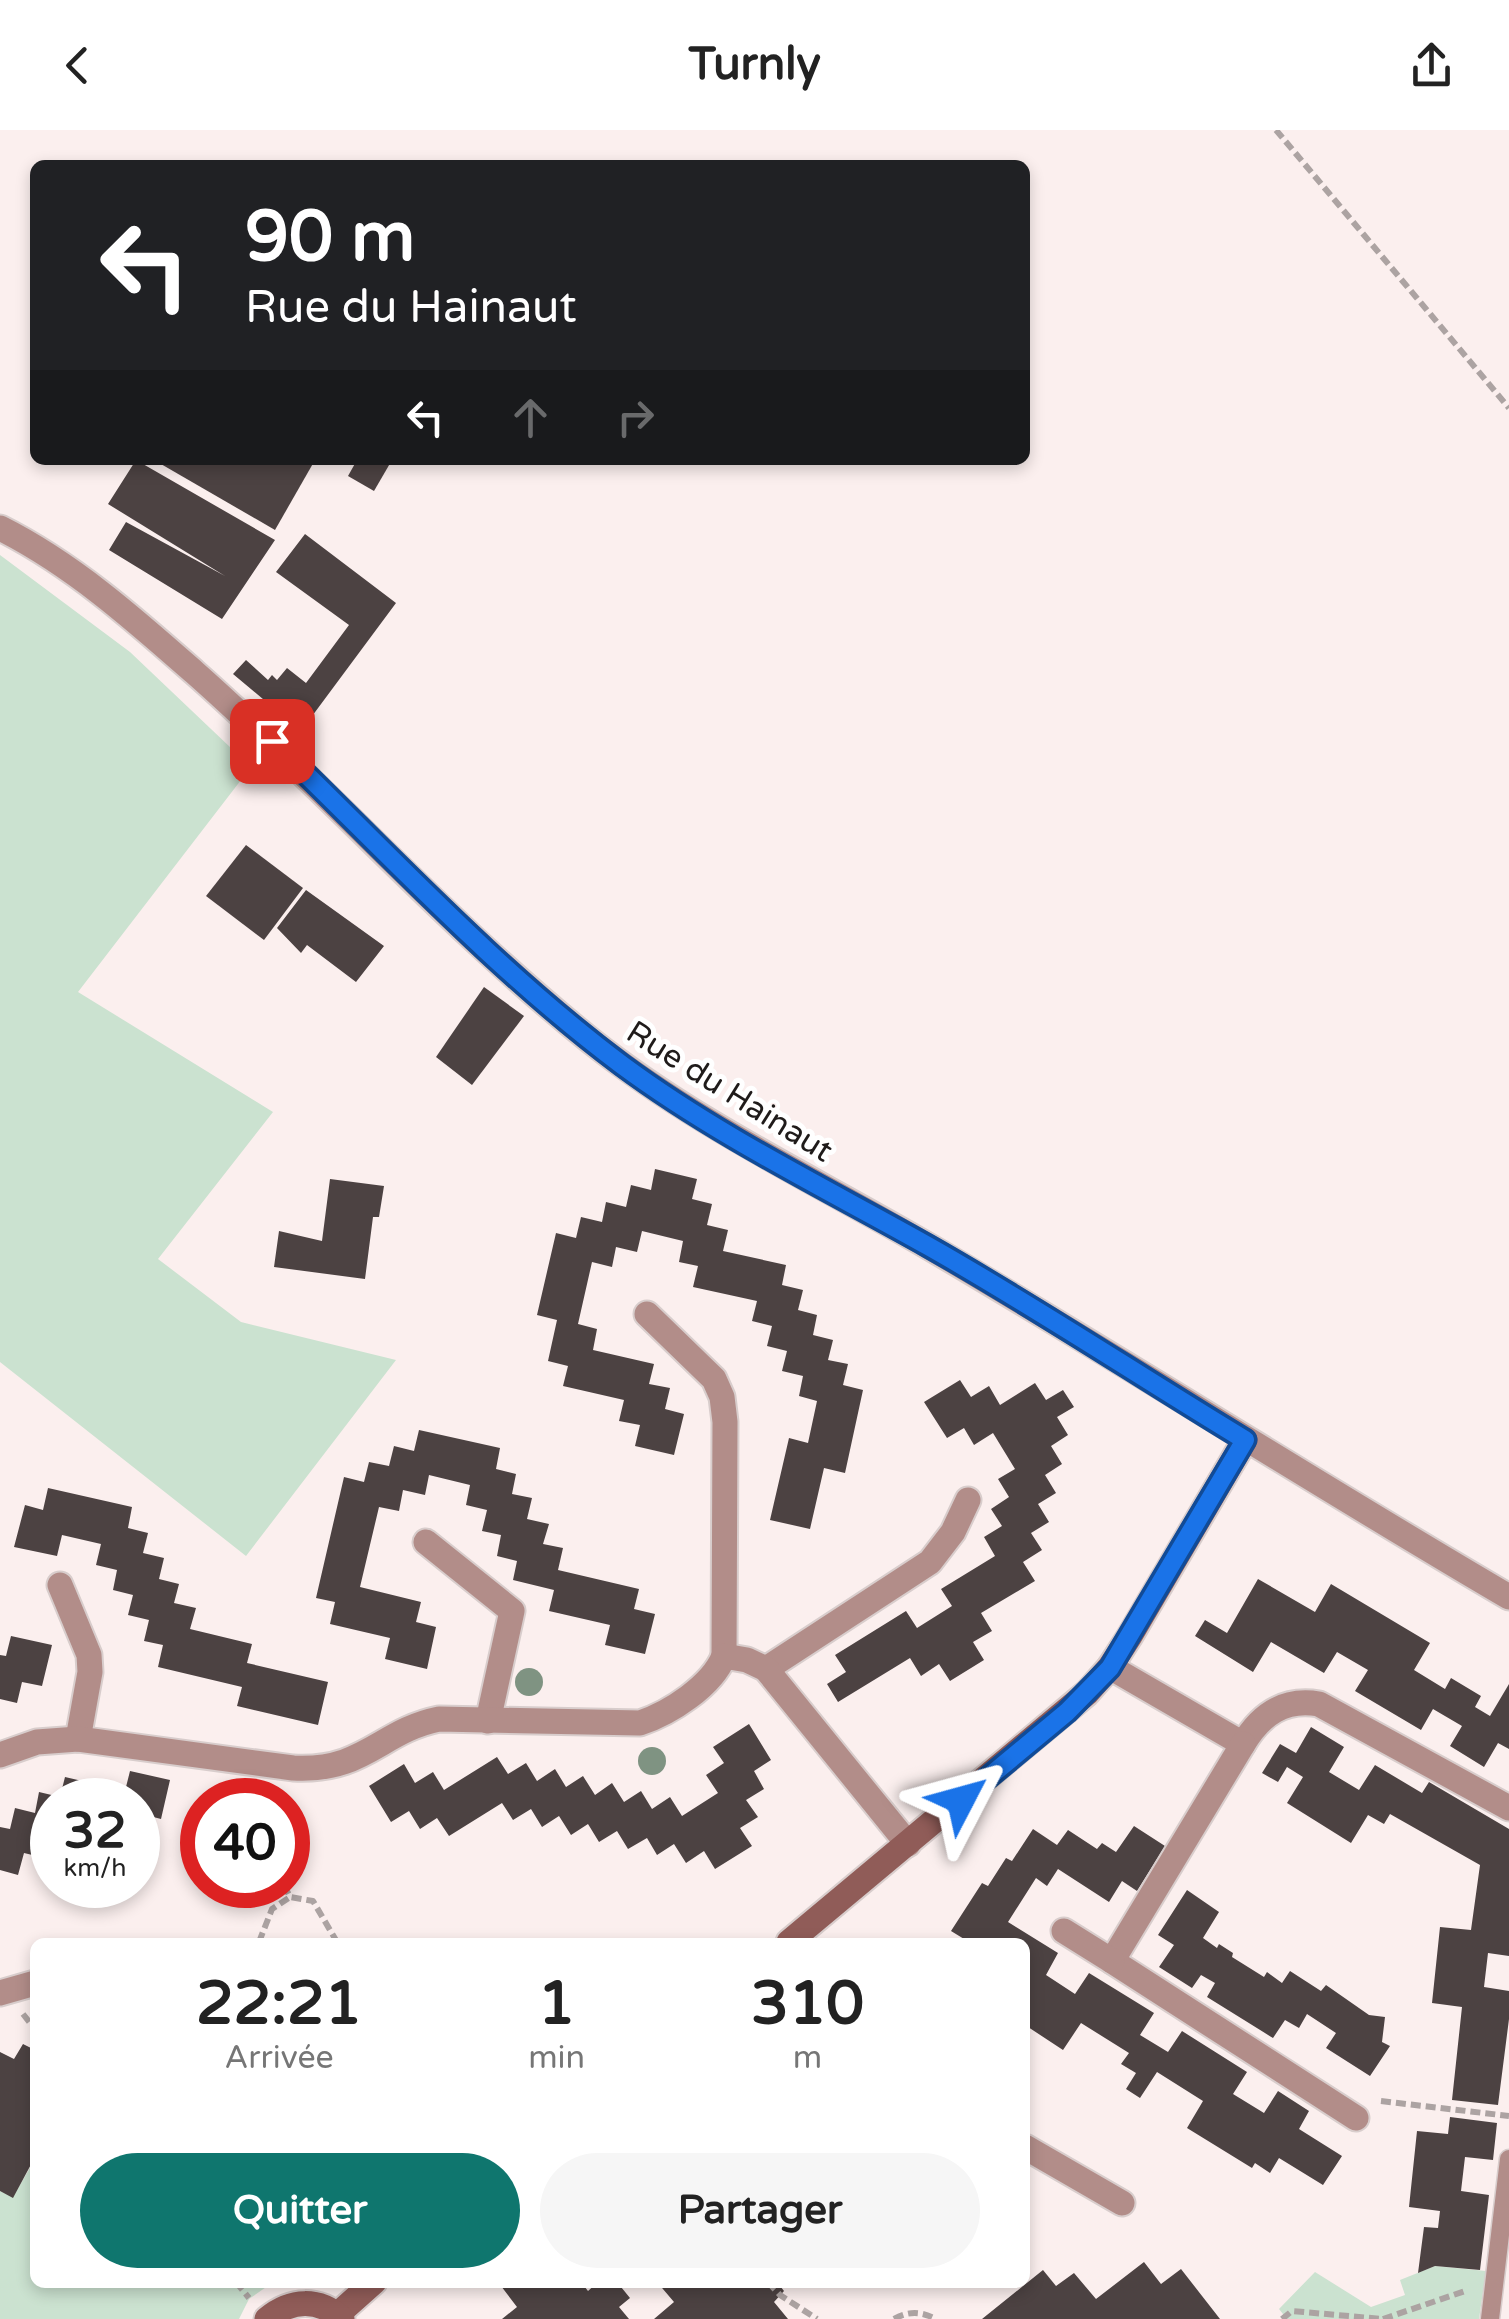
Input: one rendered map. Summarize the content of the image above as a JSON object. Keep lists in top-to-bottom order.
{
  "streets": {
    "street": ["Rue du Hainaut"]
  },
  "page": {
    "header": "Turnly",
    "turn": ["90 m", "Rue du Hainaut"],
    "speed": "32 km/h",
    "limit": "40",
    "eta": [
      "22:21",
      "Arrivée",
      "1",
      "min",
      "310",
      "m"
    ],
    "buttons": ["Quitter", "Partager"]
  }
}
